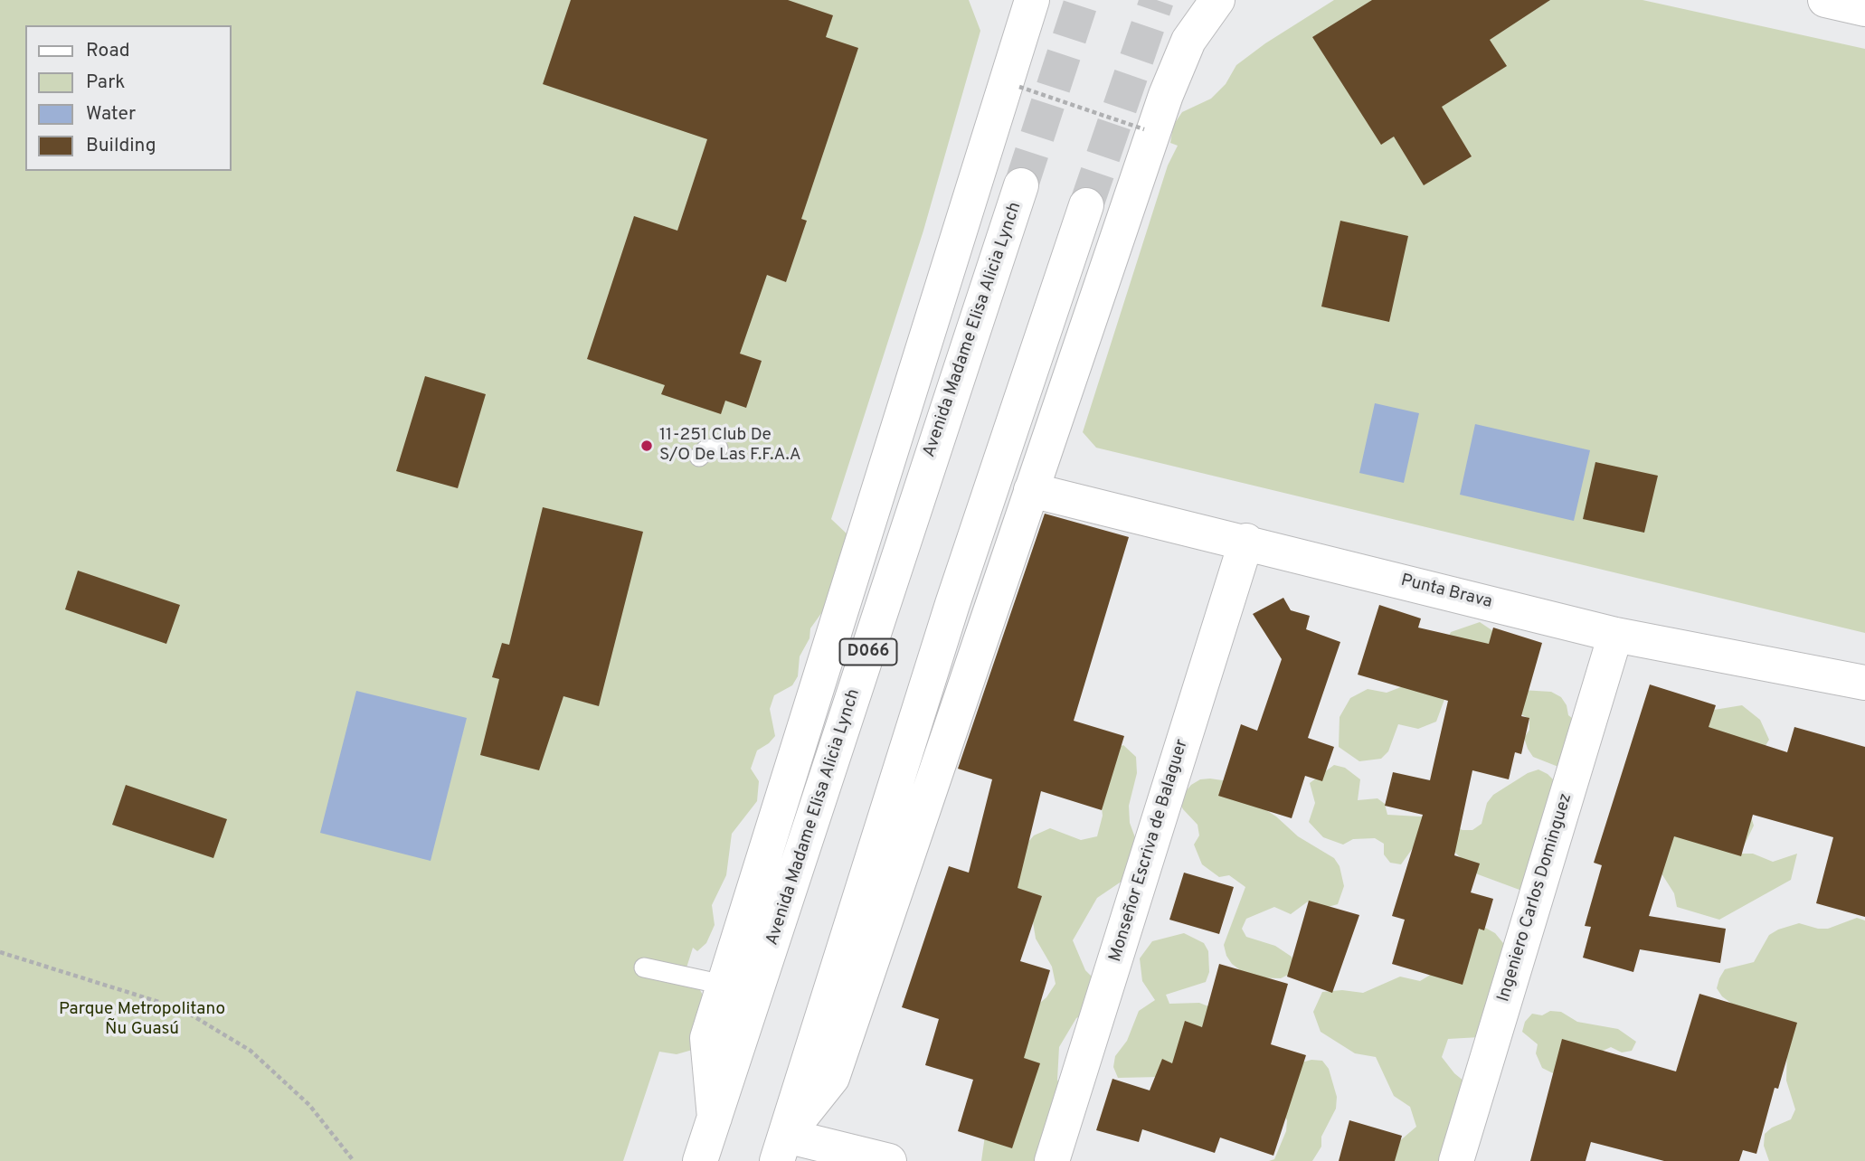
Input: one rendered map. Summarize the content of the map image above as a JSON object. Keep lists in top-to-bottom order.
{
  "streets": {
    "main road": [
      "Avenida Madame Elisa Alicia Lynch",
      "Punta Brava",
      "D066",
      "Monseñor Escriva de Balaguer",
      "Ingeniero Carlos Dominguez"
    ]
  },
  "crossings": [
    ["Punta Brava", "Monseñor Escriva de Balaguer"],
    ["Punta Brava", "Ingeniero Carlos Dominguez"]
  ],
  "parks": ["Parque Metropolitano Ñu Guasú"],
  "places": ["11-251 Club De S/O De Las F.F.A.A"],
  "legend": [
    "Road",
    "Park",
    "Water",
    "Building"
  ]
}
